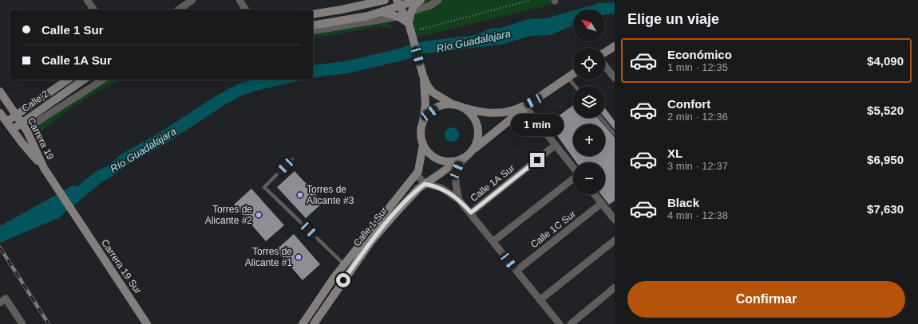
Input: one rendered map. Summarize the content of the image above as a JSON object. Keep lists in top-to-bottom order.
{
  "streets": {
    "main road": [
      "Calle 2",
      "Carrera 19",
      "Calle 1 Sur",
      "Carrera 19 Sur"
    ],
    "street": ["Calle 1A Sur", "Calle 1C Sur"]
  },
  "crossings": [
    ["Calle 2", "Carrera 19"],
    ["Carrera 19", "Carrera 19 Sur"]
  ],
  "water": ["Río Guadalajara"],
  "places": ["Torres de Alicante #3", "Torres de Alicante #2", "Torres de Alicante #1"],
  "north": "top left",
  "page": {
    "heading": "Elige un viaje",
    "map_buttons": ["+", "−"],
    "banner": ["Calle 1 Sur", "Calle 1A Sur"],
    "list": [
      {
        "name": "Económico",
        "note": "1 min · 12:35",
        "value": "$4,090"
      },
      {
        "name": "Confort",
        "note": "2 min · 12:36",
        "value": "$5,520"
      },
      {
        "name": "XL",
        "note": "3 min · 12:37",
        "value": "$6,950"
      },
      {
        "name": "Black",
        "note": "4 min · 12:38",
        "value": "$7,630"
      }
    ],
    "bubble": "1 min",
    "buttons": "Confirmar"
  }
}
